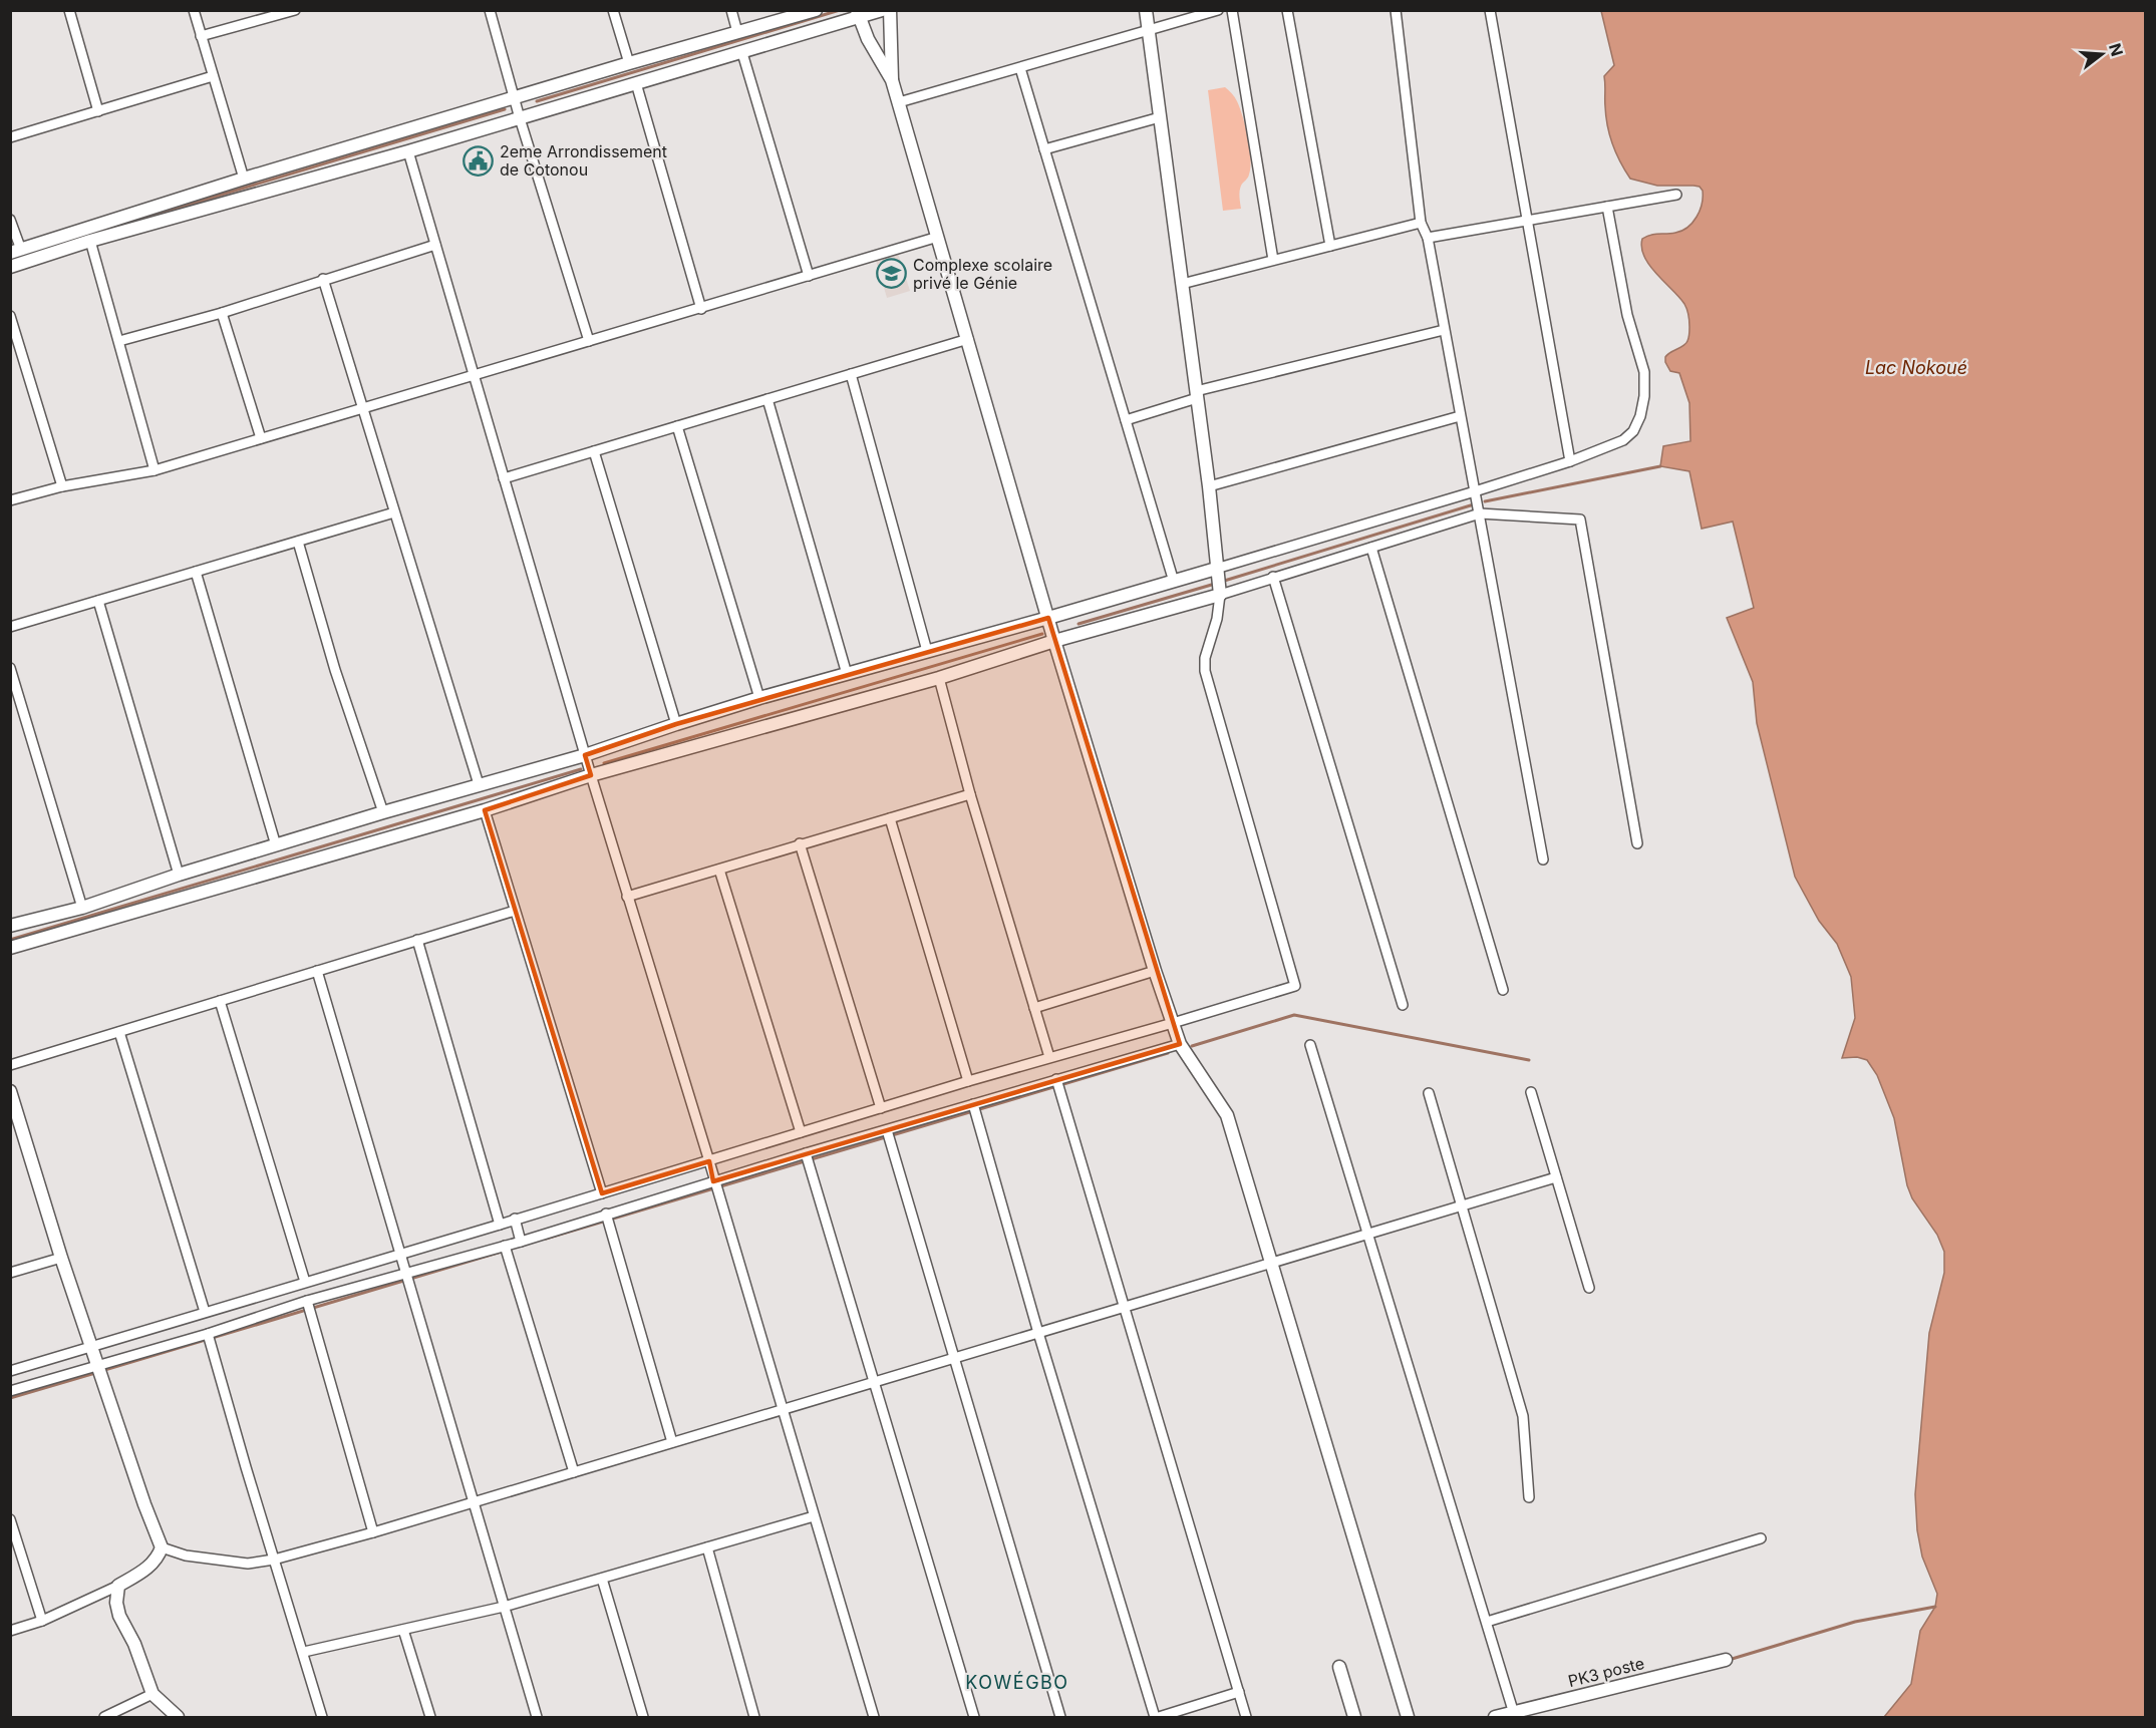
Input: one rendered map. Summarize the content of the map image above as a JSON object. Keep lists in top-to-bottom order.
{
  "streets": {
    "street": ["PK3 poste"]
  },
  "districts": ["KOWÉGBO"],
  "water": ["Lac Nokoué"],
  "places": {
    "public building": ["2eme Arrondissement de Cotonou"],
    "school or university": ["Complexe scolaire privé le Génie"]
  },
  "north": "right"
}
